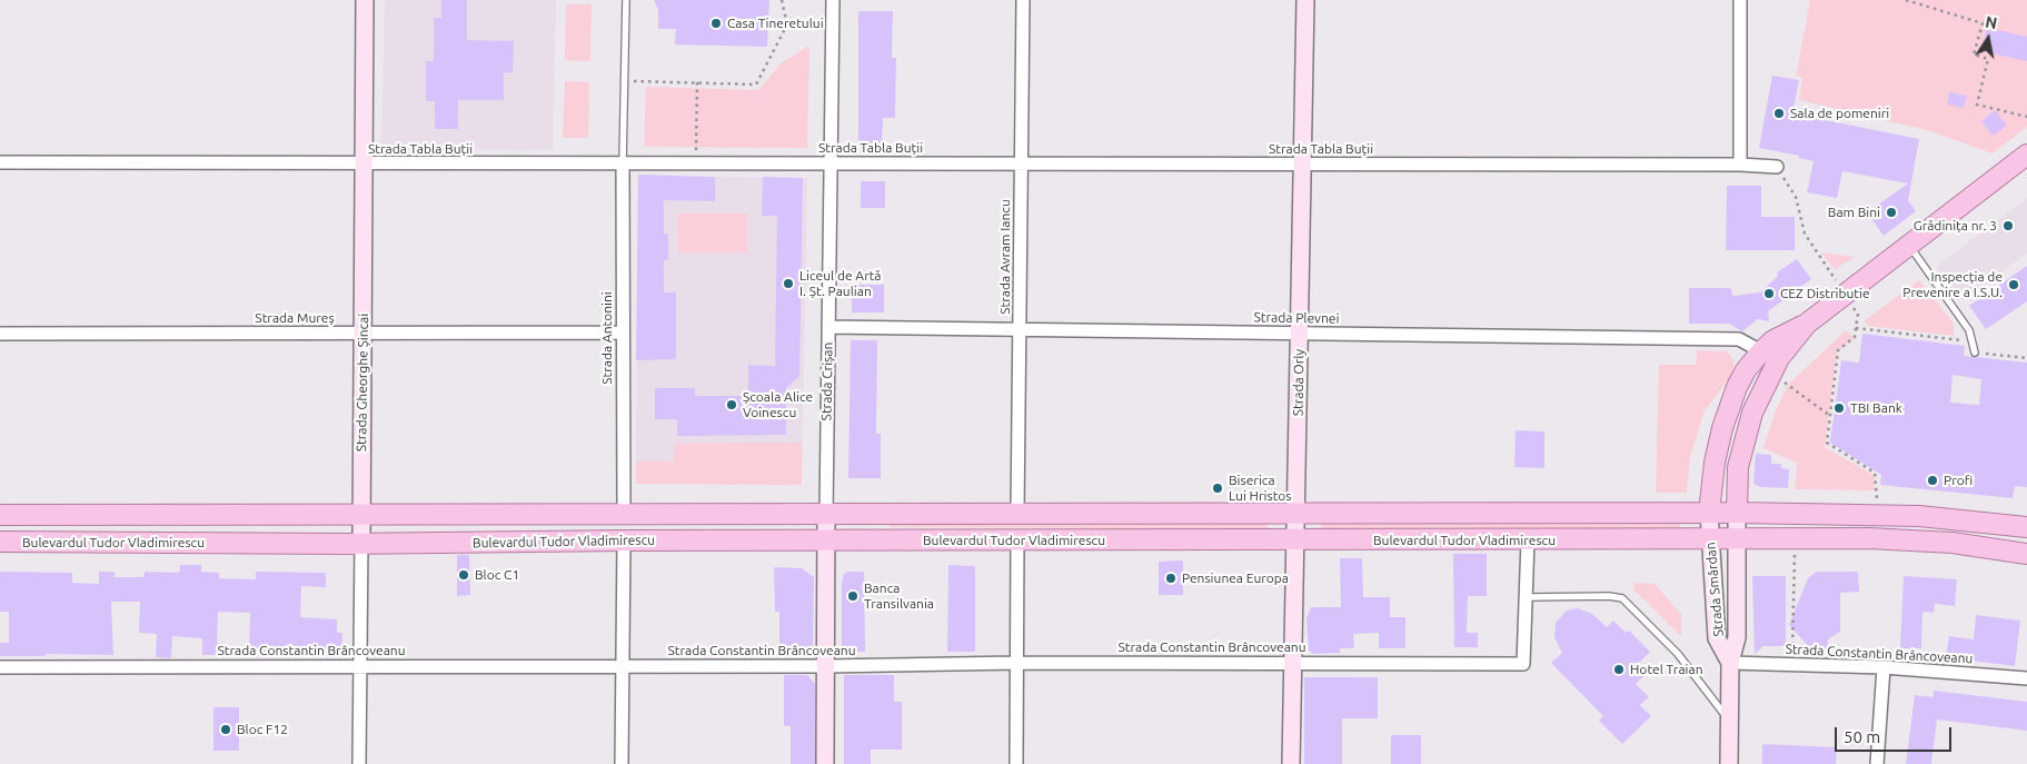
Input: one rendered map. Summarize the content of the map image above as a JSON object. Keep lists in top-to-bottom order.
{
  "streets": {
    "main road": ["Bulevardul Tudor Vladimirescu"],
    "street": [
      "Strada Tabla Buții",
      "Strada Avram Iancu",
      "Strada Mureș",
      "Strada Plevnei",
      "Strada Antonini",
      "Strada Crișan",
      "Strada Gheorghe Șincai",
      "Strada Orly",
      "Strada Smârdan",
      "Strada Constantin Brâncoveanu"
    ]
  },
  "crossings": [
    ["Strada Tabla Buții", "Strada Avram Iancu"],
    ["Strada Tabla Buții", "Strada Antonini"],
    ["Strada Tabla Buții", "Strada Crișan"],
    ["Strada Tabla Buții", "Strada Gheorghe Șincai"],
    ["Strada Tabla Buții", "Strada Orly"],
    ["Strada Avram Iancu", "Strada Plevnei"],
    ["Strada Avram Iancu", "Bulevardul Tudor Vladimirescu"],
    ["Strada Mureș", "Strada Antonini"],
    ["Strada Mureș", "Strada Gheorghe Șincai"],
    ["Strada Plevnei", "Strada Crișan"],
    ["Strada Plevnei", "Strada Orly"],
    ["Strada Antonini", "Bulevardul Tudor Vladimirescu"],
    ["Strada Crișan", "Bulevardul Tudor Vladimirescu"],
    ["Strada Crișan", "Strada Constantin Brâncoveanu"],
    ["Strada Gheorghe Șincai", "Bulevardul Tudor Vladimirescu"],
    ["Strada Gheorghe Șincai", "Strada Constantin Brâncoveanu"],
    ["Strada Orly", "Bulevardul Tudor Vladimirescu"],
    ["Strada Orly", "Strada Constantin Brâncoveanu"],
    ["Bulevardul Tudor Vladimirescu", "Strada Smârdan"],
    ["Strada Smârdan", "Strada Constantin Brâncoveanu"]
  ],
  "places": [
    "Casa Tineretului",
    "Sala de pomeniri",
    "Bam Bini",
    "Grădinița nr. 3",
    "Liceul de Artă I. Șt. Paulian",
    "Inspecția de Prevenire a I.S.U.",
    "CEZ Distributie",
    "Școala Alice Voinescu",
    "TBI Bank",
    "Profi",
    "Biserica Lui Hristos",
    "Bloc C1",
    "Pensiunea Europa",
    "Banca Transilvania",
    "Hotel Traian",
    "Bloc F12"
  ],
  "scale_bar": "50 m",
  "north": "top"
}
